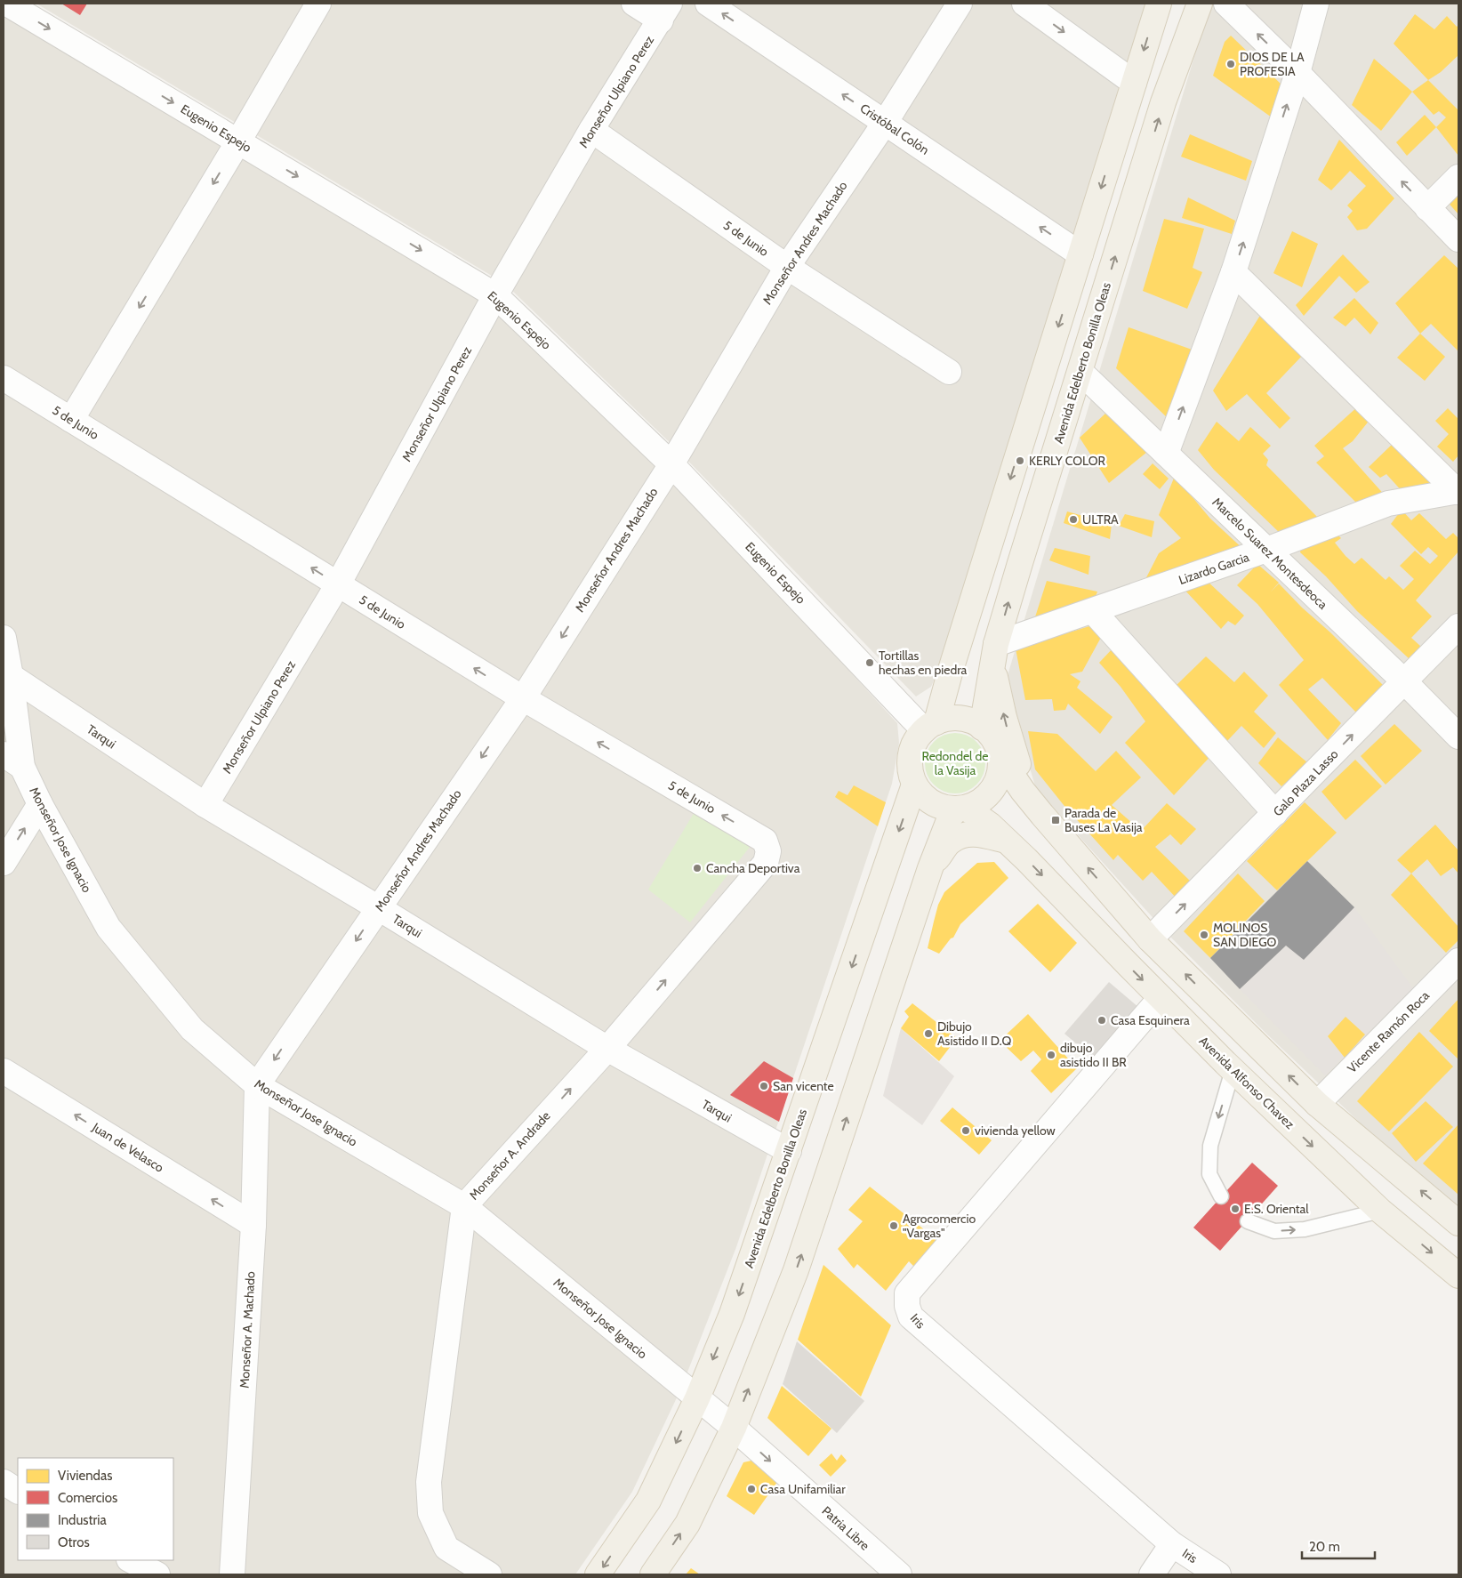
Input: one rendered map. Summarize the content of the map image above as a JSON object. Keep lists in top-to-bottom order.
{
  "streets": {
    "main road": ["Avenida Edelberto Bonilla Oleas", "Avenida Alfonso Chavez"],
    "street": [
      "Monseñor Ulpiano Perez",
      "Eugenio Espejo",
      "Cristóbal Colón",
      "5 de Junio",
      "Monseñor Andres Machado",
      "Marcelo Suarez Montesdeoca",
      "Lizardo Garcia",
      "Tarqui",
      "Galo Plaza Lasso",
      "Monseñor Jose Ignacio",
      "Vicente Ramón Roca",
      "Juan de Velasco",
      "Monseñor A. Andrade",
      "Iris",
      "Monseñor A. Machado",
      "Patria Libre"
    ]
  },
  "crossings": [
    ["Monseñor Ulpiano Perez", "Eugenio Espejo"],
    ["Monseñor Ulpiano Perez", "5 de Junio"],
    ["Monseñor Ulpiano Perez", "Tarqui"],
    ["Eugenio Espejo", "Monseñor Andres Machado"],
    ["Eugenio Espejo", "Avenida Edelberto Bonilla Oleas"],
    ["Eugenio Espejo", "Avenida Alfonso Chavez"],
    ["Cristóbal Colón", "Monseñor Andres Machado"],
    ["5 de Junio", "Monseñor Andres Machado"],
    ["5 de Junio", "Monseñor A. Andrade"],
    ["Monseñor Andres Machado", "Tarqui"],
    ["Monseñor Andres Machado", "Monseñor Jose Ignacio"],
    ["Monseñor Andres Machado", "Monseñor A. Machado"],
    ["Avenida Edelberto Bonilla Oleas", "Marcelo Suarez Montesdeoca"],
    ["Avenida Edelberto Bonilla Oleas", "Lizardo Garcia"],
    ["Avenida Edelberto Bonilla Oleas", "Tarqui"],
    ["Avenida Edelberto Bonilla Oleas", "Monseñor Jose Ignacio"],
    ["Avenida Edelberto Bonilla Oleas", "Avenida Alfonso Chavez"],
    ["Marcelo Suarez Montesdeoca", "Lizardo Garcia"],
    ["Marcelo Suarez Montesdeoca", "Galo Plaza Lasso"],
    ["Tarqui", "Monseñor Jose Ignacio"],
    ["Tarqui", "Monseñor A. Andrade"],
    ["Monseñor Jose Ignacio", "Monseñor A. Andrade"],
    ["Monseñor Jose Ignacio", "Monseñor A. Machado"],
    ["Monseñor Jose Ignacio", "Patria Libre"],
    ["Avenida Alfonso Chavez", "Iris"],
    ["Juan de Velasco", "Monseñor A. Machado"]
  ],
  "one_way": [
    "Eugenio Espejo",
    "5 de Junio",
    "Monseñor Andres Machado",
    "Galo Plaza Lasso",
    "Juan de Velasco",
    "Monseñor A. Andrade",
    "Patria Libre"
  ],
  "parks": ["Redondel de la Vasija"],
  "places": {
    "other": [
      "DIOS DE LA PROFESIA",
      "KERLY COLOR",
      "ULTRA",
      "Tortillas hechas en piedra",
      "Cancha Deportiva",
      "MOLINOS SAN DIEGO",
      "Casa Esquinera",
      "Dibujo Asistido II D.Q",
      "dibujo asistido II BR",
      "San vicente",
      "vivienda yellow",
      "E.S. Oriental",
      "Agrocomercio \"Vargas\"",
      "Casa Unifamiliar"
    ],
    "transit": ["Parada de Buses La Vasija"]
  },
  "legend": [
    "Viviendas",
    "Comercios",
    "Industria",
    "Otros"
  ],
  "scale_bar": "20 m"
}
